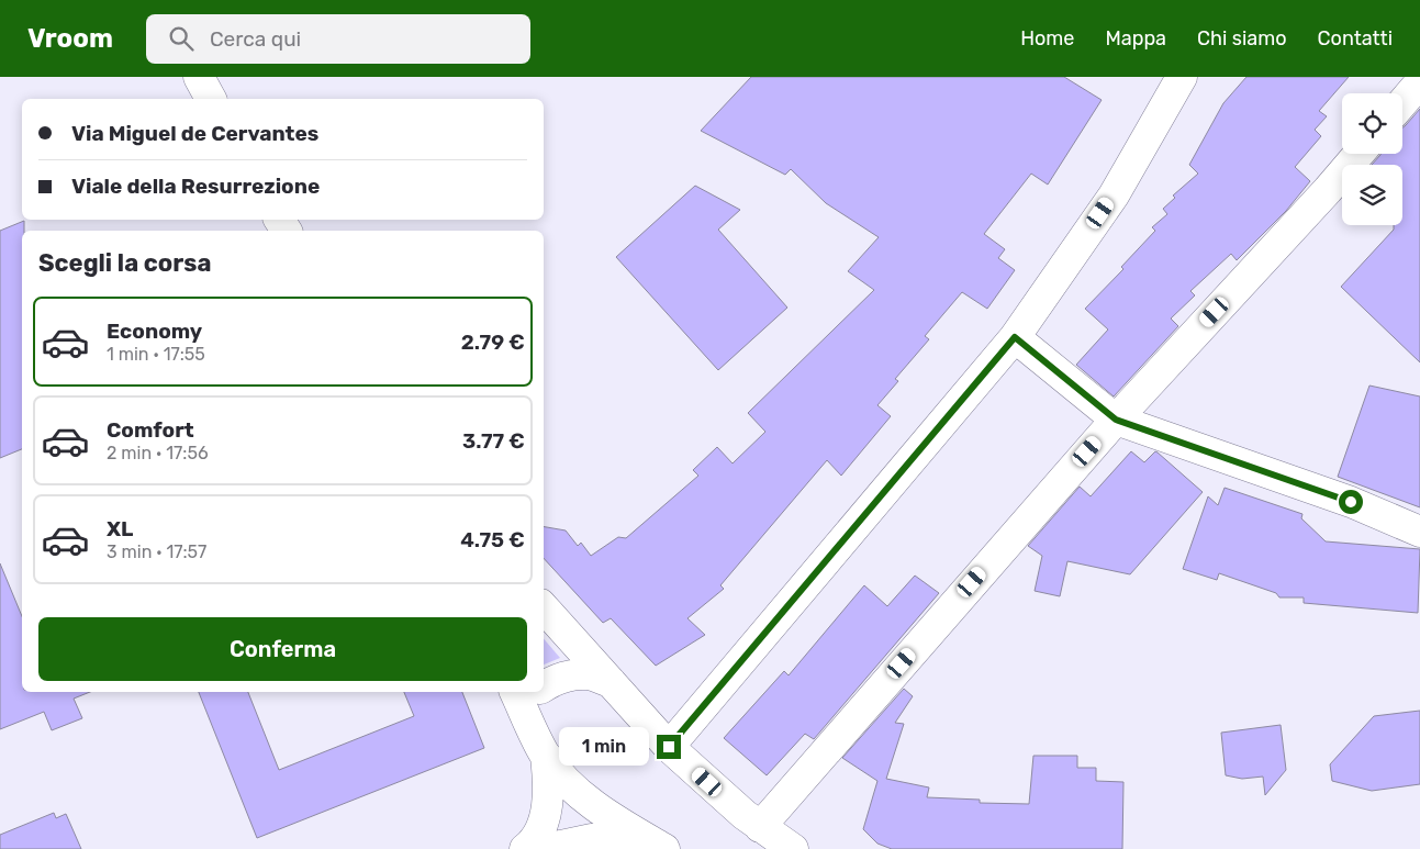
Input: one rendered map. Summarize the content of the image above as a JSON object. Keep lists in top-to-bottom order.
{
  "page": {
    "header": "Vroom",
    "search": "Cerca qui",
    "nav": [
      "Home",
      "Mappa",
      "Chi siamo",
      "Contatti"
    ],
    "banner": ["Via Miguel de Cervantes", "Viale della Resurrezione"],
    "heading": "Scegli la corsa",
    "list": [
      {
        "name": "Economy",
        "note": "1 min · 17:55",
        "value": "2.79 €"
      },
      {
        "name": "Comfort",
        "note": "2 min · 17:56",
        "value": "3.77 €"
      },
      {
        "name": "XL",
        "note": "3 min · 17:57",
        "value": "4.75 €"
      }
    ],
    "buttons": "Conferma",
    "bubble": "1 min"
  }
}
